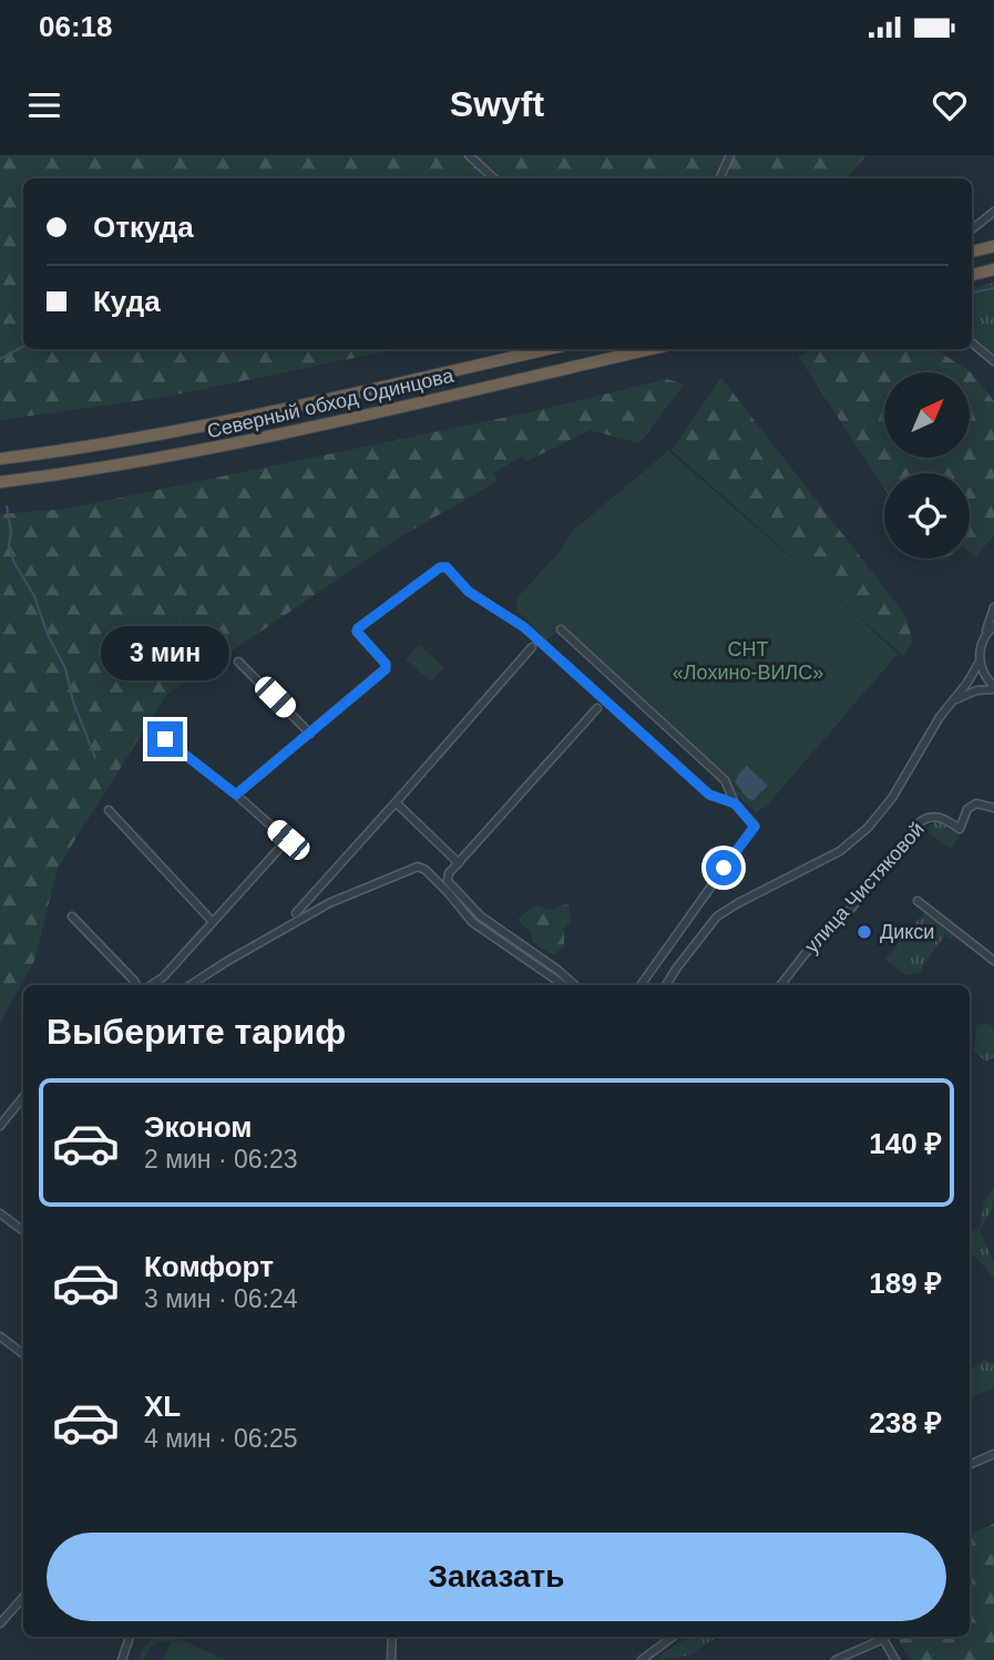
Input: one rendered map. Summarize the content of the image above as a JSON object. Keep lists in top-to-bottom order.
{
  "streets": {
    "highway": ["Северный обход Одинцова"],
    "street": ["улица Чистяковой"]
  },
  "parks": ["СНТ «Лохино-ВИЛС»"],
  "places": ["Дикси"],
  "north": "top right",
  "page": {
    "status": "06:18",
    "header": "Swyft",
    "banner": ["Откуда", "Куда"],
    "bubble": "3 мин",
    "heading": "Выберите тариф",
    "list": [
      {
        "name": "Эконом",
        "note": "2 мин · 06:23",
        "value": "140 ₽"
      },
      {
        "name": "Комфорт",
        "note": "3 мин · 06:24",
        "value": "189 ₽"
      },
      {
        "name": "XL",
        "note": "4 мин · 06:25",
        "value": "238 ₽"
      }
    ],
    "buttons": "Заказать"
  }
}
